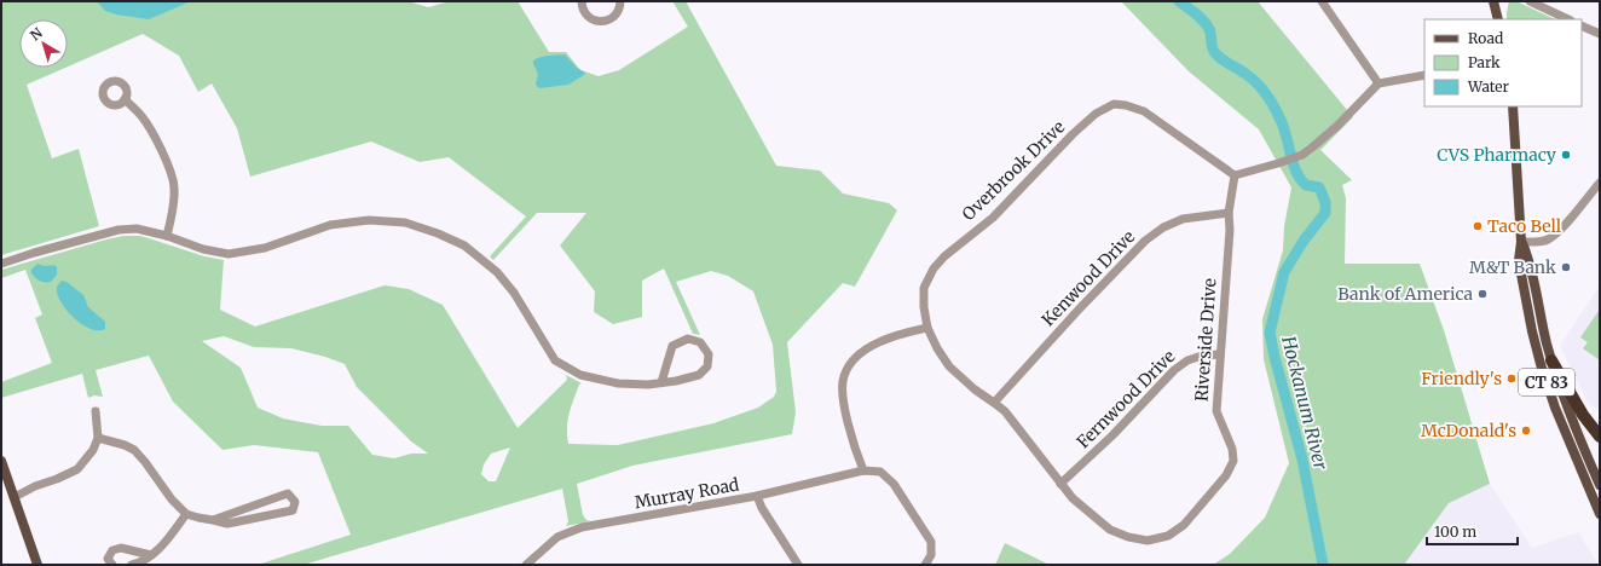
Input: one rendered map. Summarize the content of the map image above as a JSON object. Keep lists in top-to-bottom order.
{
  "streets": {
    "main road": ["CT 83"],
    "street": [
      "Overbrook Drive",
      "Kenwood Drive",
      "Riverside Drive",
      "Fernwood Drive",
      "Murray Road"
    ]
  },
  "crossings": [
    ["Overbrook Drive", "Kenwood Drive"],
    ["Overbrook Drive", "Riverside Drive"],
    ["Kenwood Drive", "Riverside Drive"],
    ["Riverside Drive", "Fernwood Drive"]
  ],
  "water": ["Hockanum River"],
  "places": [
    "CVS Pharmacy",
    "Taco Bell",
    "M&T Bank",
    "Bank of America",
    "Friendly's",
    "McDonald's"
  ],
  "legend": ["Road", "Park", "Water"],
  "scale_bar": "100 m",
  "north": "top left"
}
